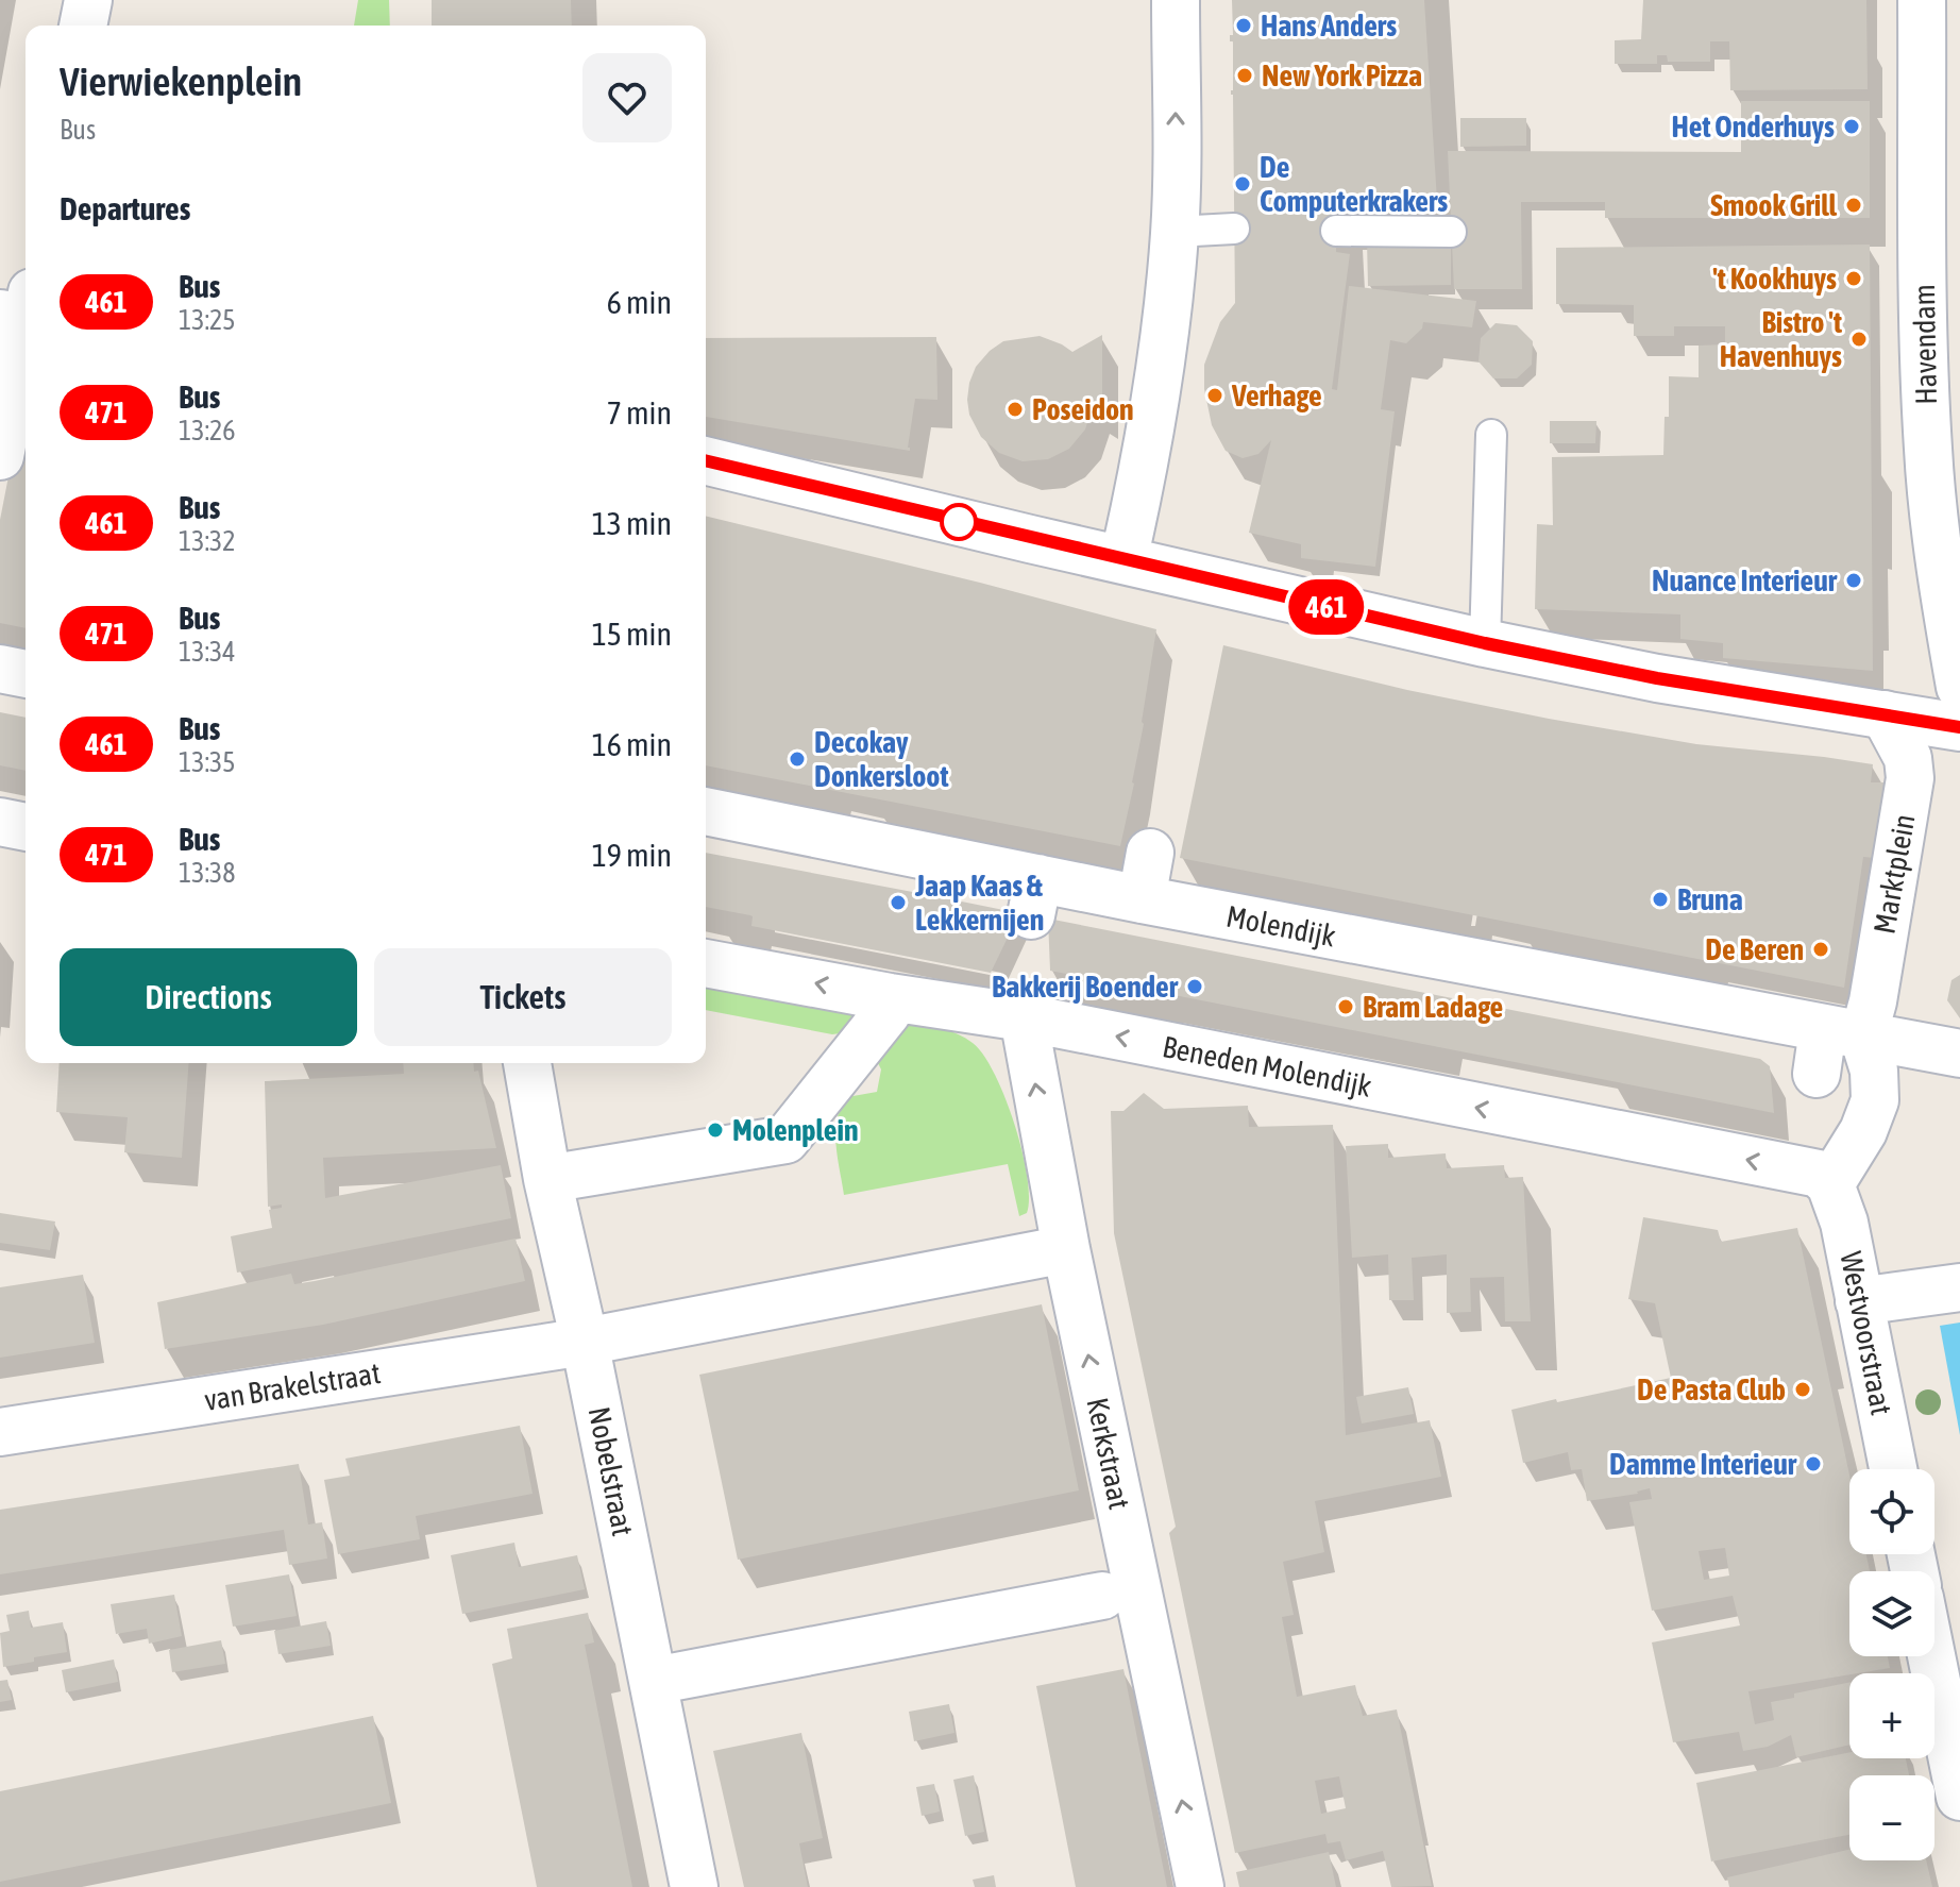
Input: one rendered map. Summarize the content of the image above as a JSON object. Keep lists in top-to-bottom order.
{
  "streets": {
    "street": [
      "Havendam",
      "Marktplein",
      "Molendijk",
      "Beneden Molendijk",
      "Westvoorstraat",
      "van Brakelstraat",
      "Kerkstraat",
      "Nobelstraat"
    ]
  },
  "crossings": [
    ["Marktplein", "Molendijk"],
    ["Marktplein", "Beneden Molendijk"],
    ["Marktplein", "Westvoorstraat"],
    ["Beneden Molendijk", "Westvoorstraat"],
    ["Beneden Molendijk", "Kerkstraat"],
    ["van Brakelstraat", "Kerkstraat"],
    ["van Brakelstraat", "Nobelstraat"]
  ],
  "one_way": ["Beneden Molendijk", "Kerkstraat"],
  "places": [
    "Hans Anders",
    "New York Pizza",
    "Het Onderhuys",
    "De Computerkrakers",
    "Smook Grill",
    "'t Kookhuys",
    "Bistro 't Havenhuys",
    "Verhage",
    "Poseidon",
    "Nuance Interieur",
    "Decokay Donkersloot",
    "Bruna",
    "Jaap Kaas & Lekkernijen",
    "De Beren",
    "Bakkerij Boender",
    "Bram Ladage",
    "Molenplein",
    "De Pasta Club",
    "Damme Interieur"
  ],
  "lines": ["bus line 461"],
  "page": {
    "on_map": "461",
    "heading": [
      ["Vierwiekenplein", "Bus"],
      "Departures"
    ],
    "list": [
      {
        "mark": "461",
        "name": "Bus",
        "note": "13:25",
        "value": "6 min"
      },
      {
        "mark": "471",
        "name": "Bus",
        "note": "13:26",
        "value": "7 min"
      },
      {
        "mark": "461",
        "name": "Bus",
        "note": "13:32",
        "value": "13 min"
      },
      {
        "mark": "471",
        "name": "Bus",
        "note": "13:34",
        "value": "15 min"
      },
      {
        "mark": "461",
        "name": "Bus",
        "note": "13:35",
        "value": "16 min"
      },
      {
        "mark": "471",
        "name": "Bus",
        "note": "13:38",
        "value": "19 min"
      }
    ],
    "buttons": ["Directions", "Tickets"],
    "map_buttons": ["+", "−"]
  }
}
